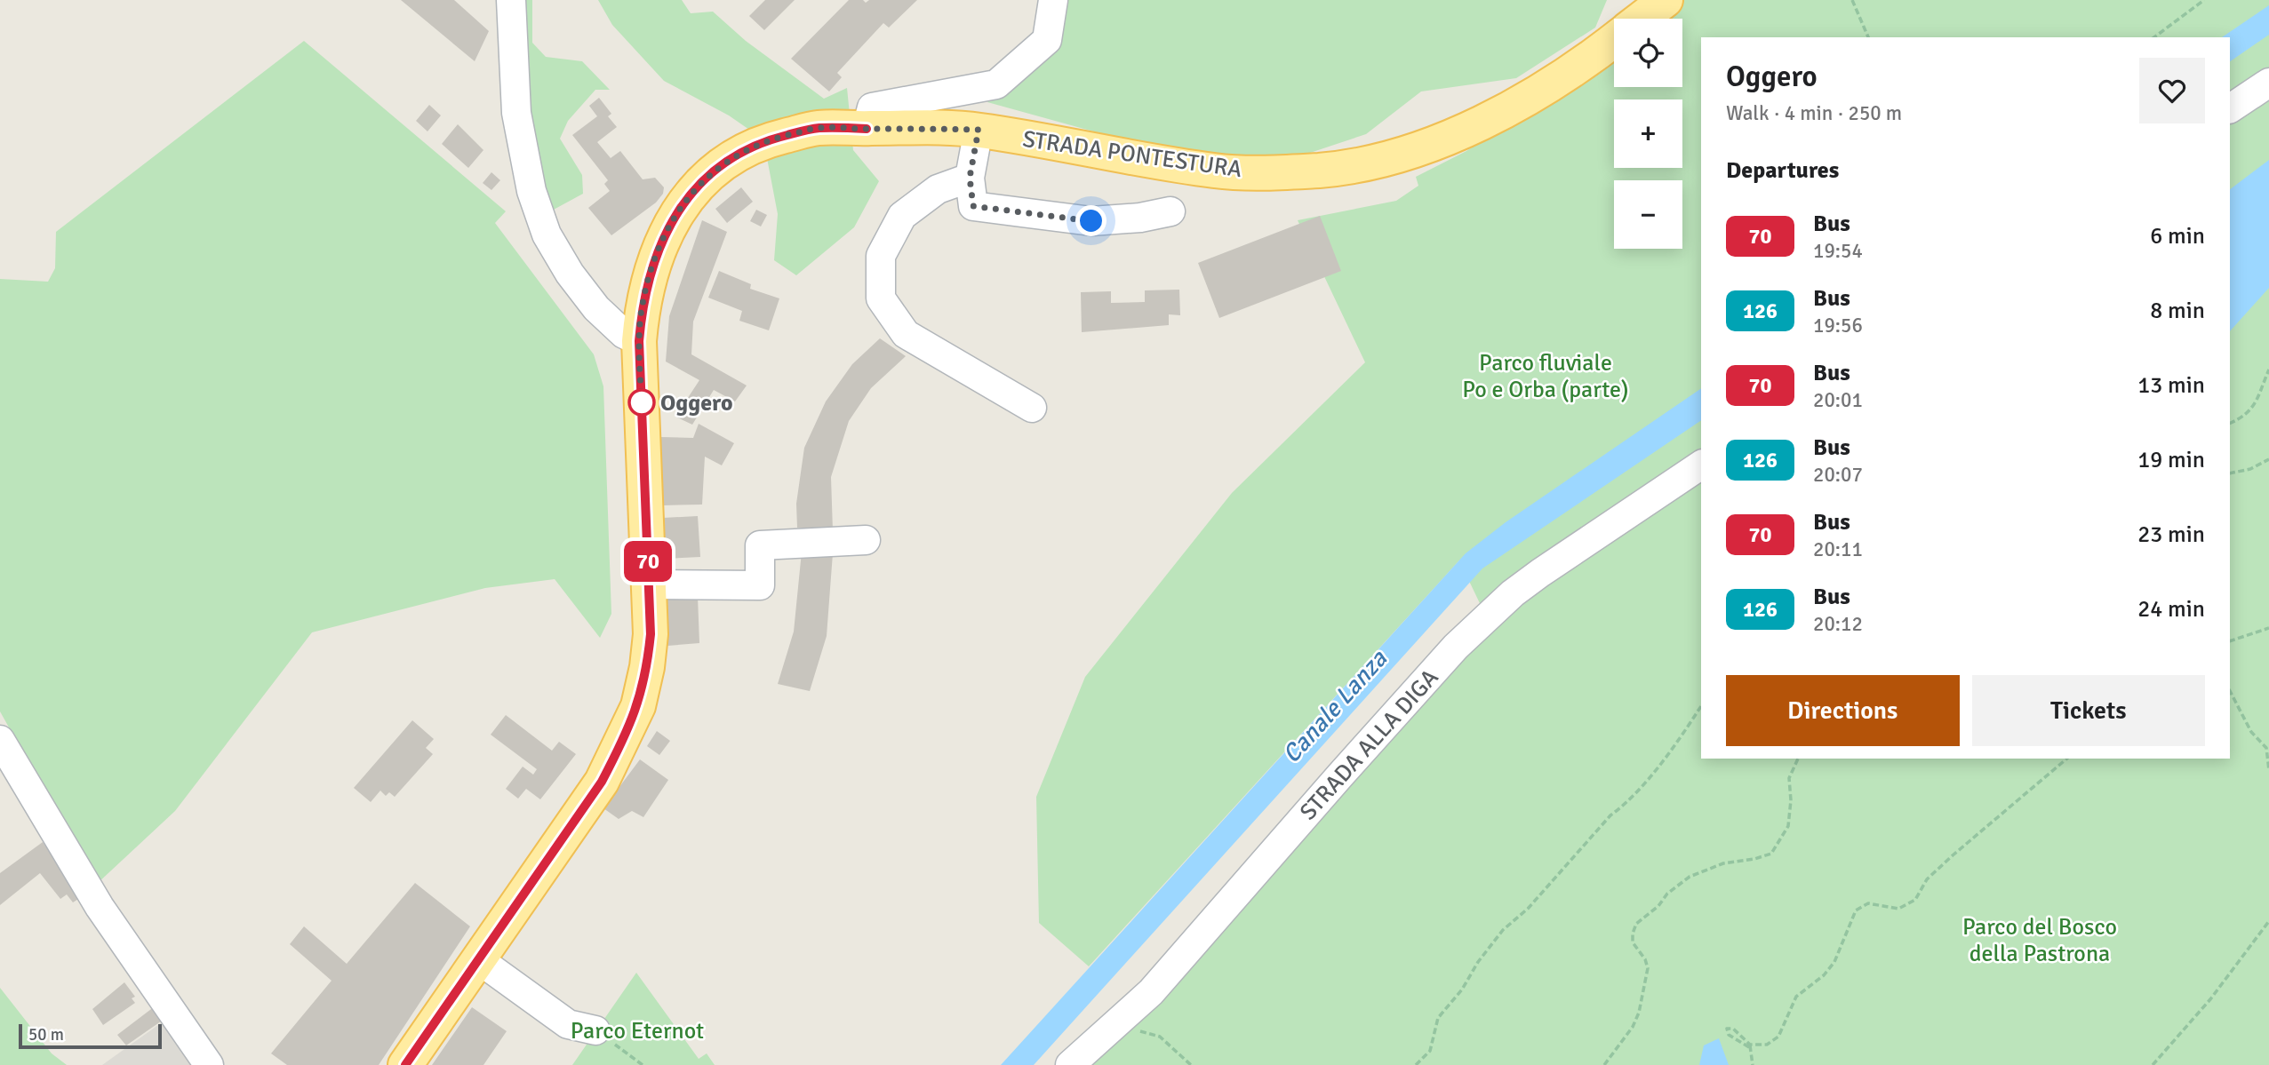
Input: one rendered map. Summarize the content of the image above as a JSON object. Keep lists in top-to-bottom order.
{
  "streets": {
    "main road": ["STRADA PONTESTURA"],
    "street": ["STRADA ALLA DIGA"]
  },
  "water": ["Canale Lanza"],
  "parks": ["Parco fluviale Po e Orba (parte)", "Parco del Bosco della Pastrona", "Parco Eternot"],
  "places": ["Oggero"],
  "lines": ["bus line 70"],
  "scale_bar": "50 m",
  "page": {
    "on_map": "70",
    "map_buttons": ["+", "−"],
    "heading": [
      ["Oggero", "Walk · 4 min · 250 m"],
      "Departures"
    ],
    "list": [
      {
        "mark": "70",
        "name": "Bus",
        "note": "19:54",
        "value": "6 min"
      },
      {
        "mark": "126",
        "name": "Bus",
        "note": "19:56",
        "value": "8 min"
      },
      {
        "mark": "70",
        "name": "Bus",
        "note": "20:01",
        "value": "13 min"
      },
      {
        "mark": "126",
        "name": "Bus",
        "note": "20:07",
        "value": "19 min"
      },
      {
        "mark": "70",
        "name": "Bus",
        "note": "20:11",
        "value": "23 min"
      },
      {
        "mark": "126",
        "name": "Bus",
        "note": "20:12",
        "value": "24 min"
      }
    ],
    "buttons": ["Directions", "Tickets"],
    "scale": "50 m"
  }
}
